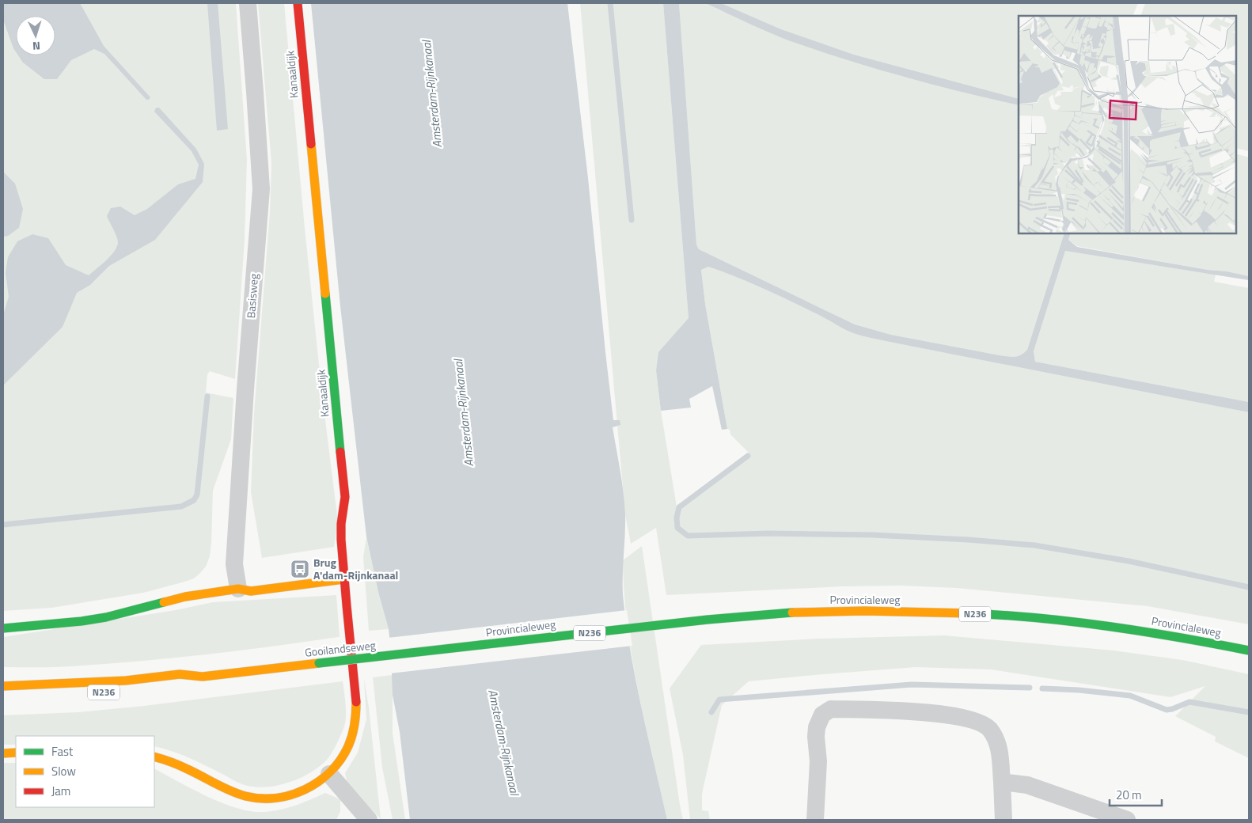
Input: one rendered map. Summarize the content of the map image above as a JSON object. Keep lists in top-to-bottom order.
{
  "streets": {
    "street": [
      "Kanaaldijk",
      "Basisweg",
      "Provincialeweg",
      "N236",
      "Gooilandseweg"
    ]
  },
  "crossings": [
    ["Provincialeweg", "Gooilandseweg"]
  ],
  "water": ["Amsterdam-Rijnkanaal"],
  "places": {
    "bus stop": ["Brug A'dam-Rijnkanaal"]
  },
  "legend": ["Fast", "Slow", "Jam"],
  "scale_bar": "20 m",
  "north": "bottom"
}
